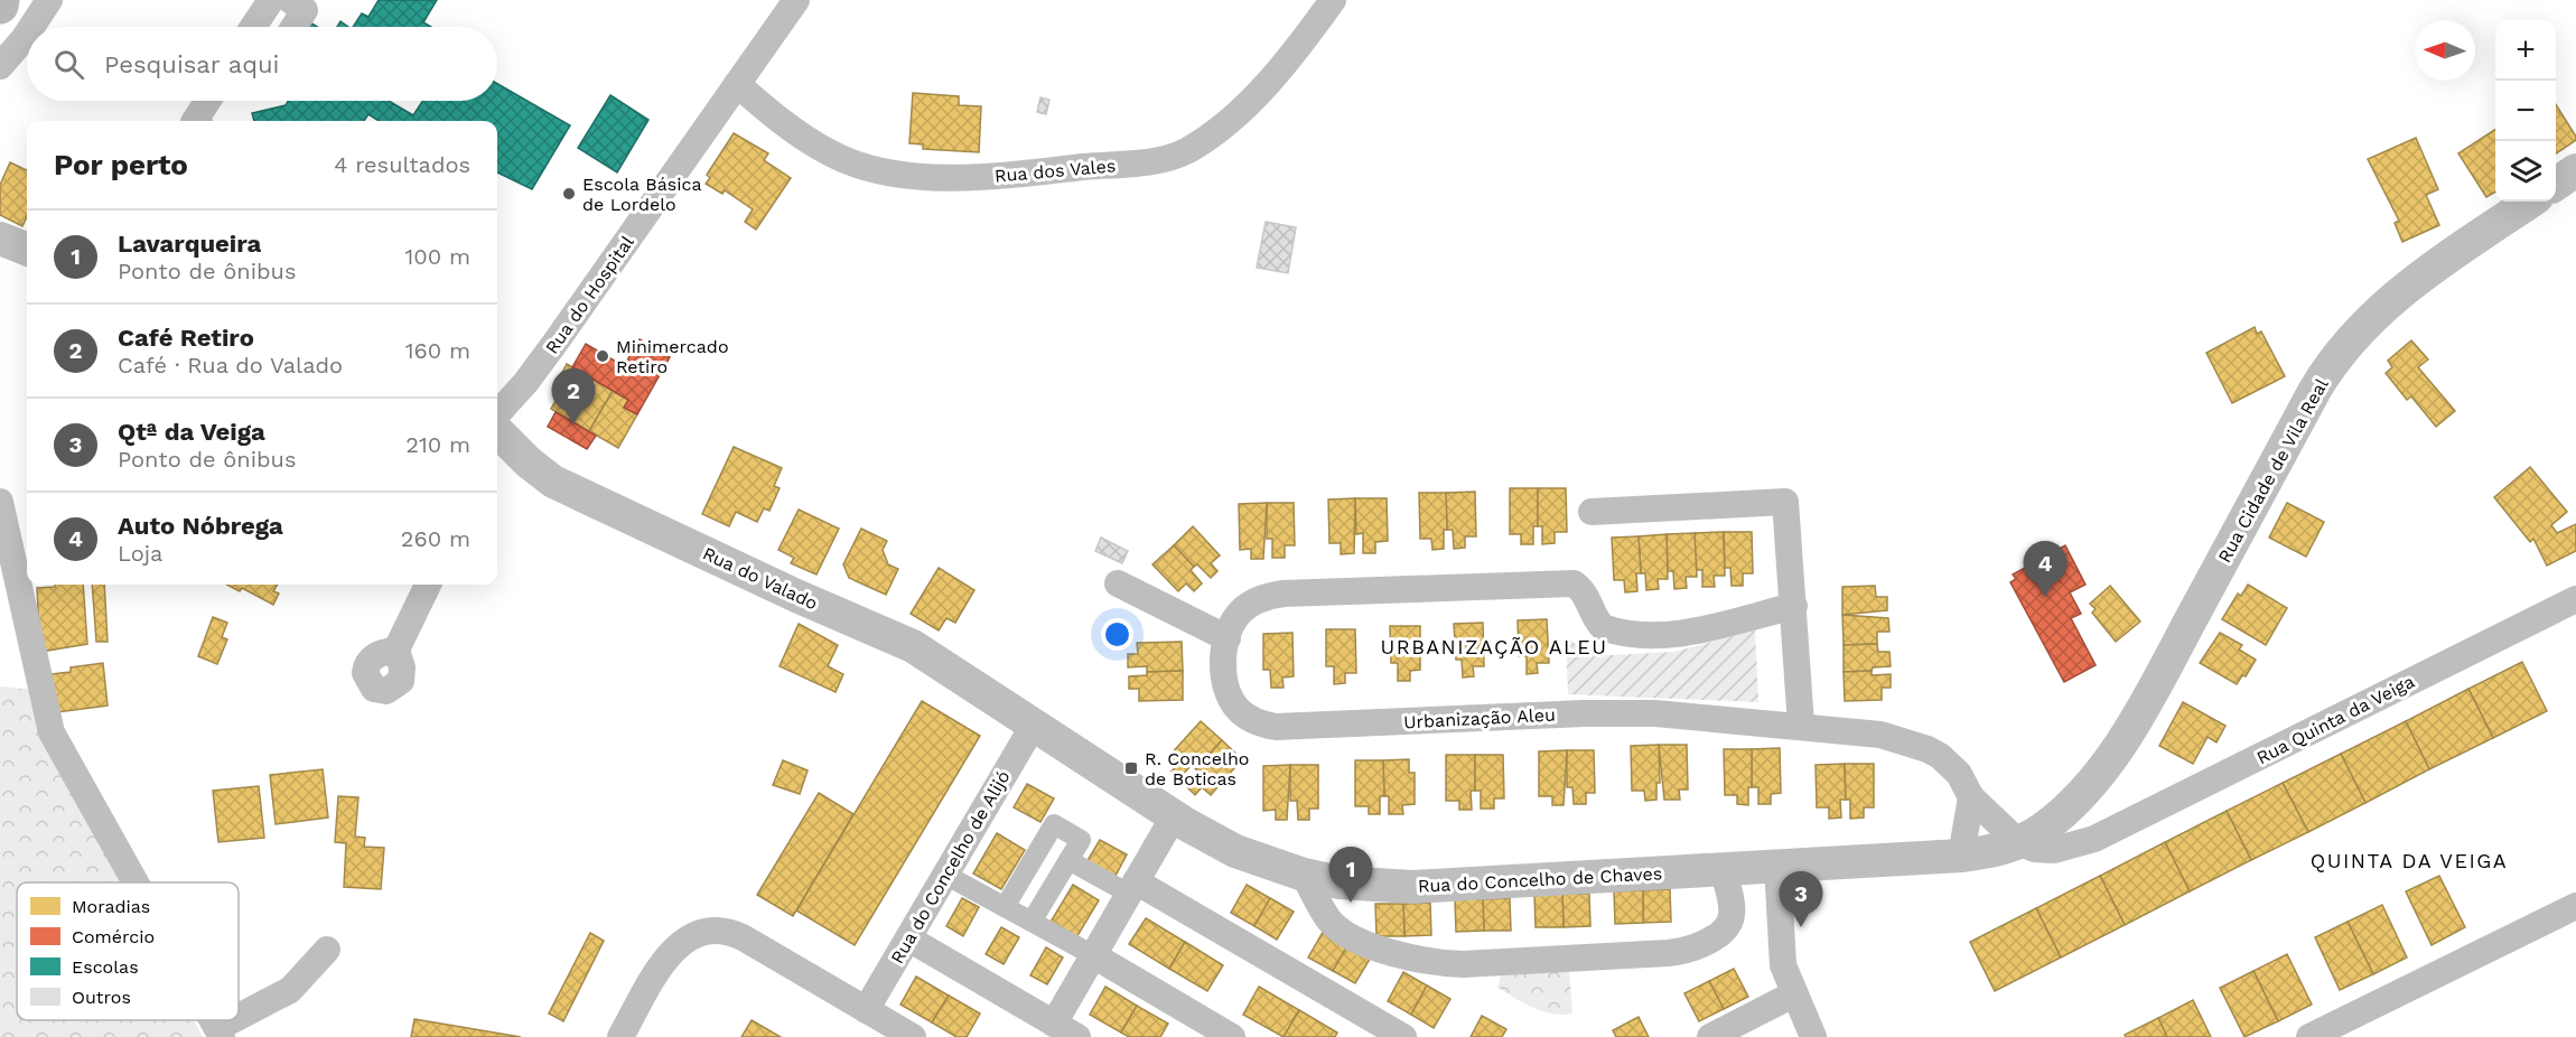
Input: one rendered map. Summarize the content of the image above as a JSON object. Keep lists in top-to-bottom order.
{
  "streets": {
    "street": [
      "Rua dos Vales",
      "Rua do Hospital",
      "Rua Cidade de Vila Real",
      "Rua do Valado",
      "Urbanização Aleu",
      "Rua Quinta da Veiga",
      "Rua do Concelho de Alijó",
      "Rua do Concelho de Chaves"
    ]
  },
  "crossings": [
    ["Rua dos Vales", "Rua do Hospital"],
    ["Rua Cidade de Vila Real", "Rua do Concelho de Chaves"],
    ["Rua do Valado", "Rua do Concelho de Alijó"],
    ["Rua do Valado", "Rua do Concelho de Chaves"],
    ["Urbanização Aleu", "Rua Quinta da Veiga"],
    ["Urbanização Aleu", "Rua do Concelho de Chaves"],
    ["Rua Quinta da Veiga", "Rua do Concelho de Chaves"],
    ["Rua do Concelho de Alijó", "Rua do Concelho de Chaves"]
  ],
  "districts": ["URBANIZAÇÃO ALEU", "QUINTA DA VEIGA"],
  "places": {
    "other": ["Escola Básica de Lordelo", "Minimercado Retiro"],
    "transit": ["R. Concelho de Boticas"]
  },
  "legend": [
    "Moradias",
    "Comércio",
    "Escolas",
    "Outros"
  ],
  "north": "left",
  "page": {
    "map_buttons": ["+", "−"],
    "search": "Pesquisar aqui",
    "heading": ["Por perto", "4 resultados"],
    "list": [
      {
        "mark": "1",
        "name": "Lavarqueira",
        "note": "Ponto de ônibus",
        "value": "100 m"
      },
      {
        "mark": "2",
        "name": "Café Retiro",
        "note": "Café · Rua do Valado",
        "value": "160 m"
      },
      {
        "mark": "3",
        "name": "Qtª da Veiga",
        "note": "Ponto de ônibus",
        "value": "210 m"
      },
      {
        "mark": "4",
        "name": "Auto Nóbrega",
        "note": "Loja",
        "value": "260 m"
      }
    ],
    "pins": [
      "2",
      "4",
      "1",
      "3"
    ]
  }
}
